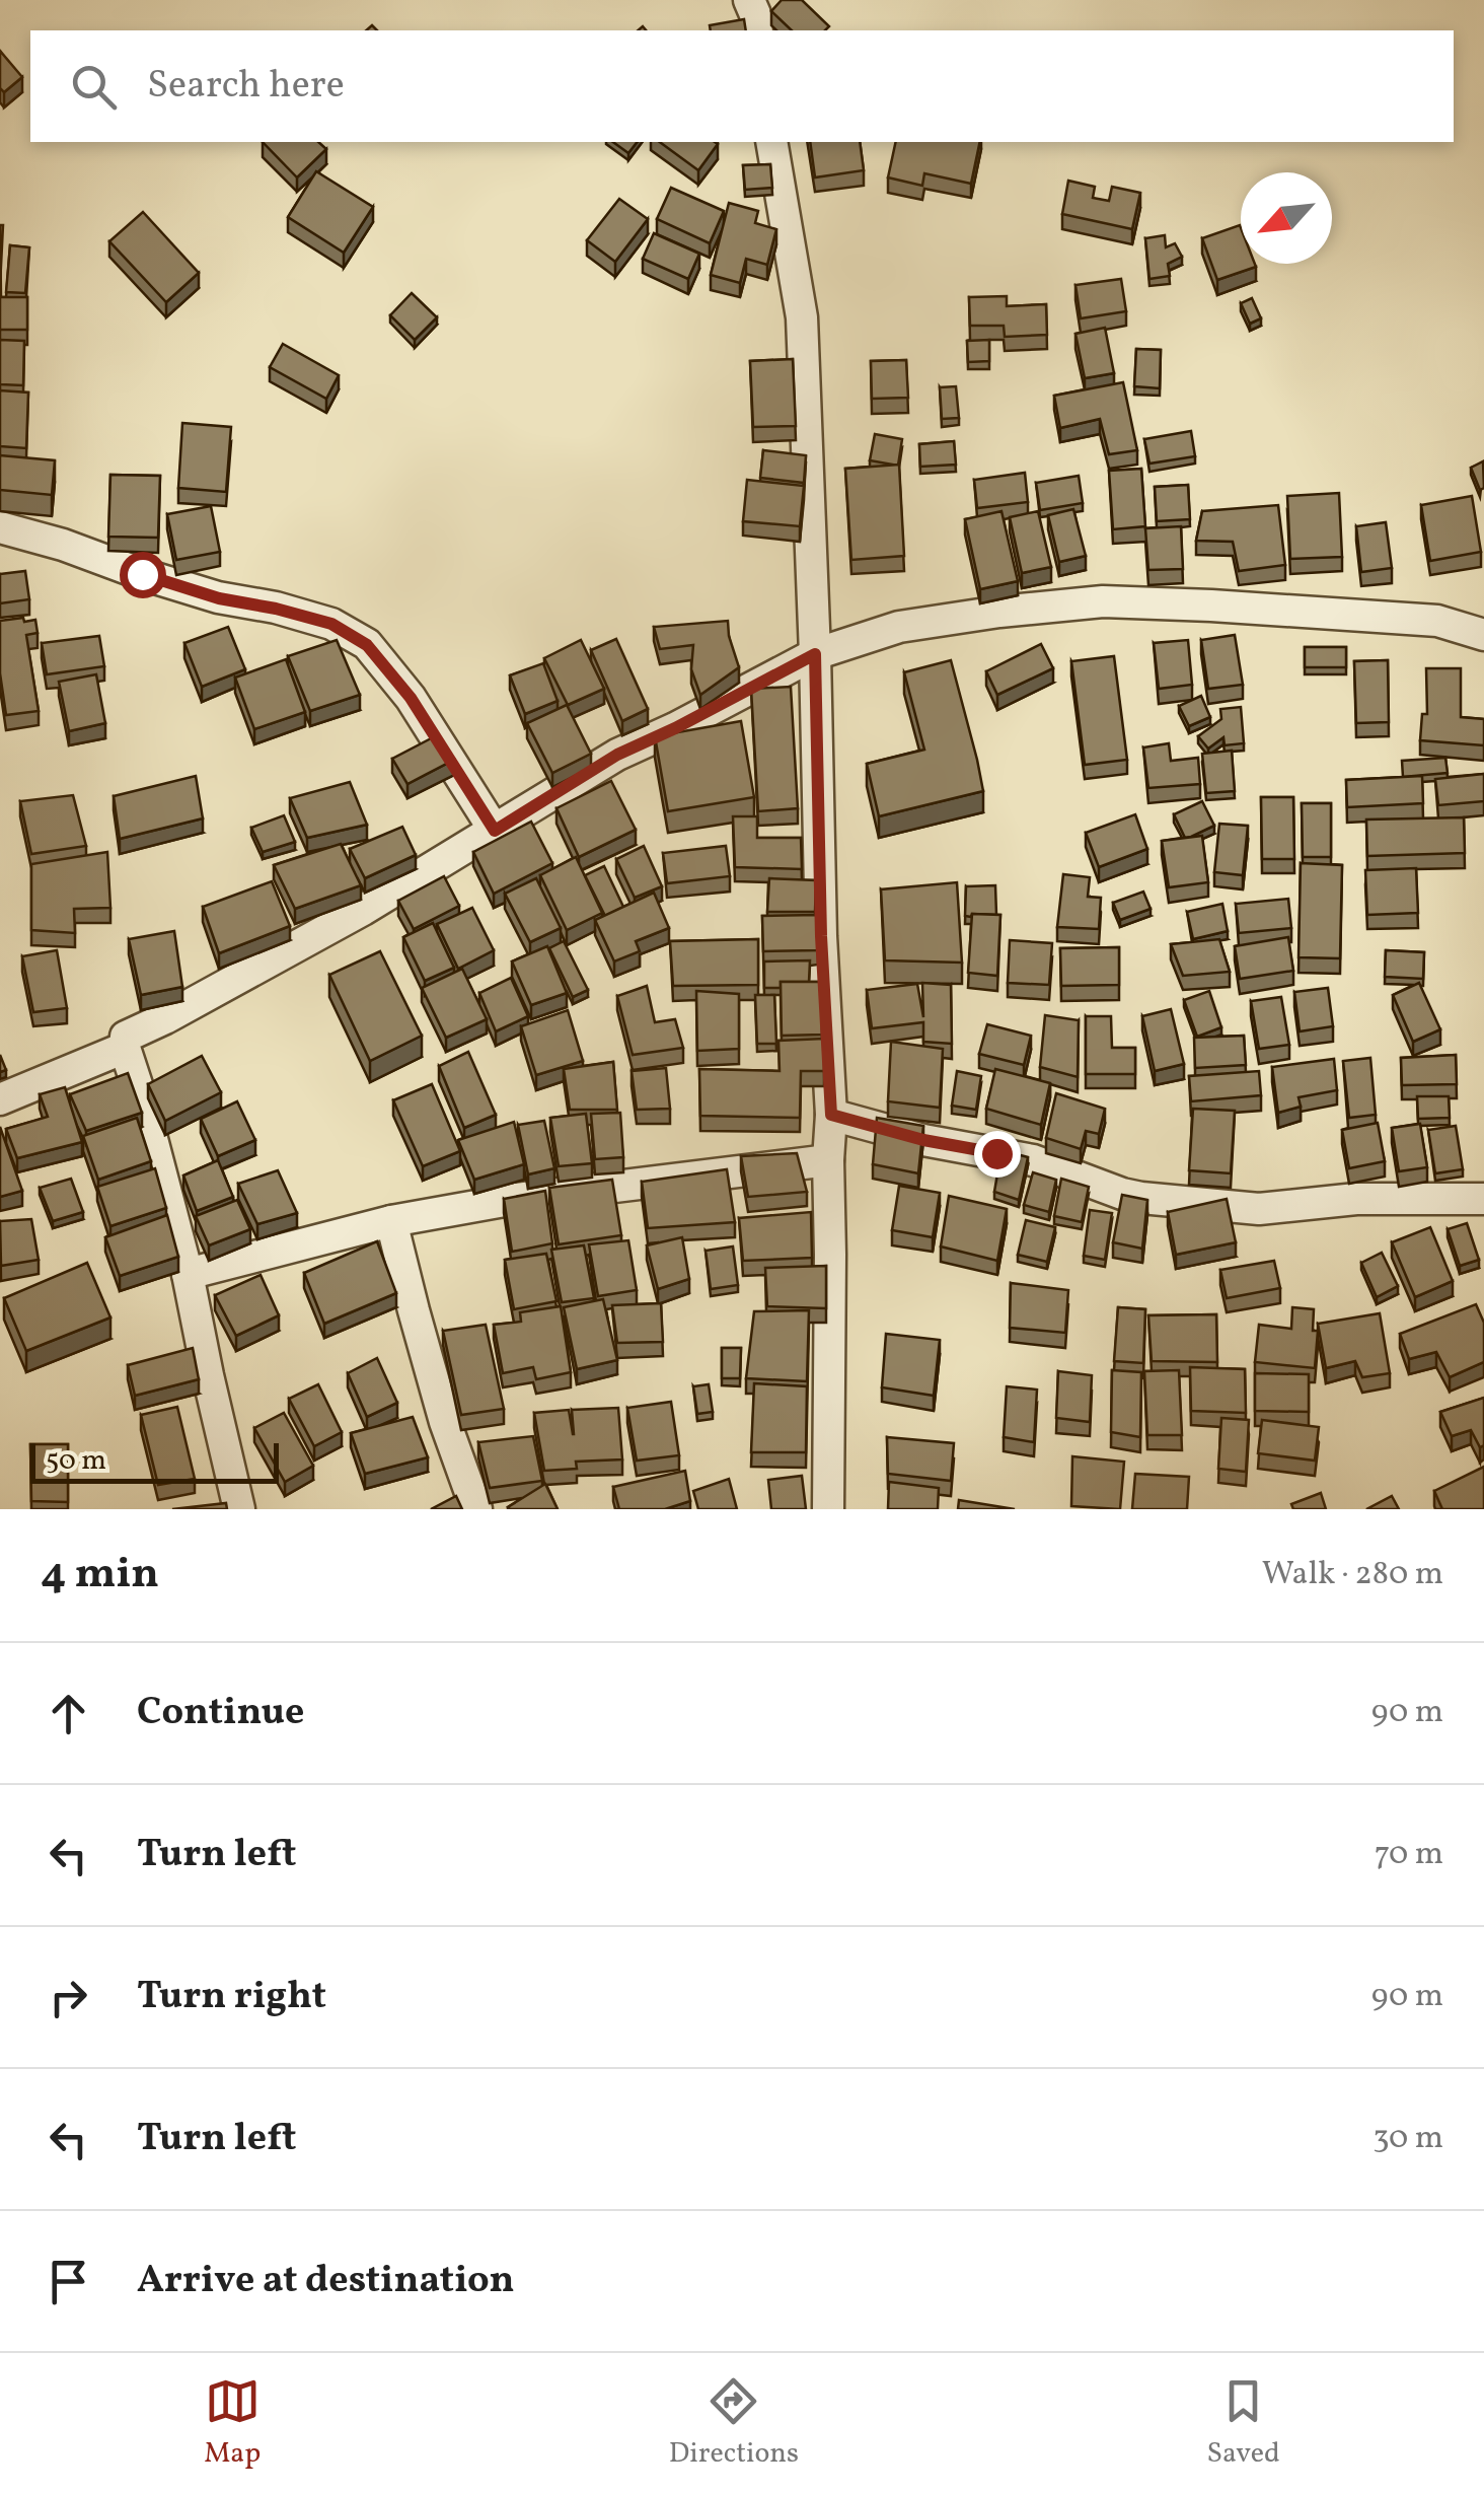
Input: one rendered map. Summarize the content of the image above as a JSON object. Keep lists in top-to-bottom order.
{
  "scale_bar": "50 m",
  "north": "bottom left",
  "page": {
    "search": "Search here",
    "scale": "50 m",
    "heading": ["4 min", "Walk · 280 m"],
    "list": [
      ["Continue", "90 m"],
      ["Turn left", "70 m"],
      ["Turn right", "90 m"],
      ["Turn left", "30 m"],
      "Arrive at destination"
    ],
    "nav": ["Map", "Directions", "Saved"]
  }
}
